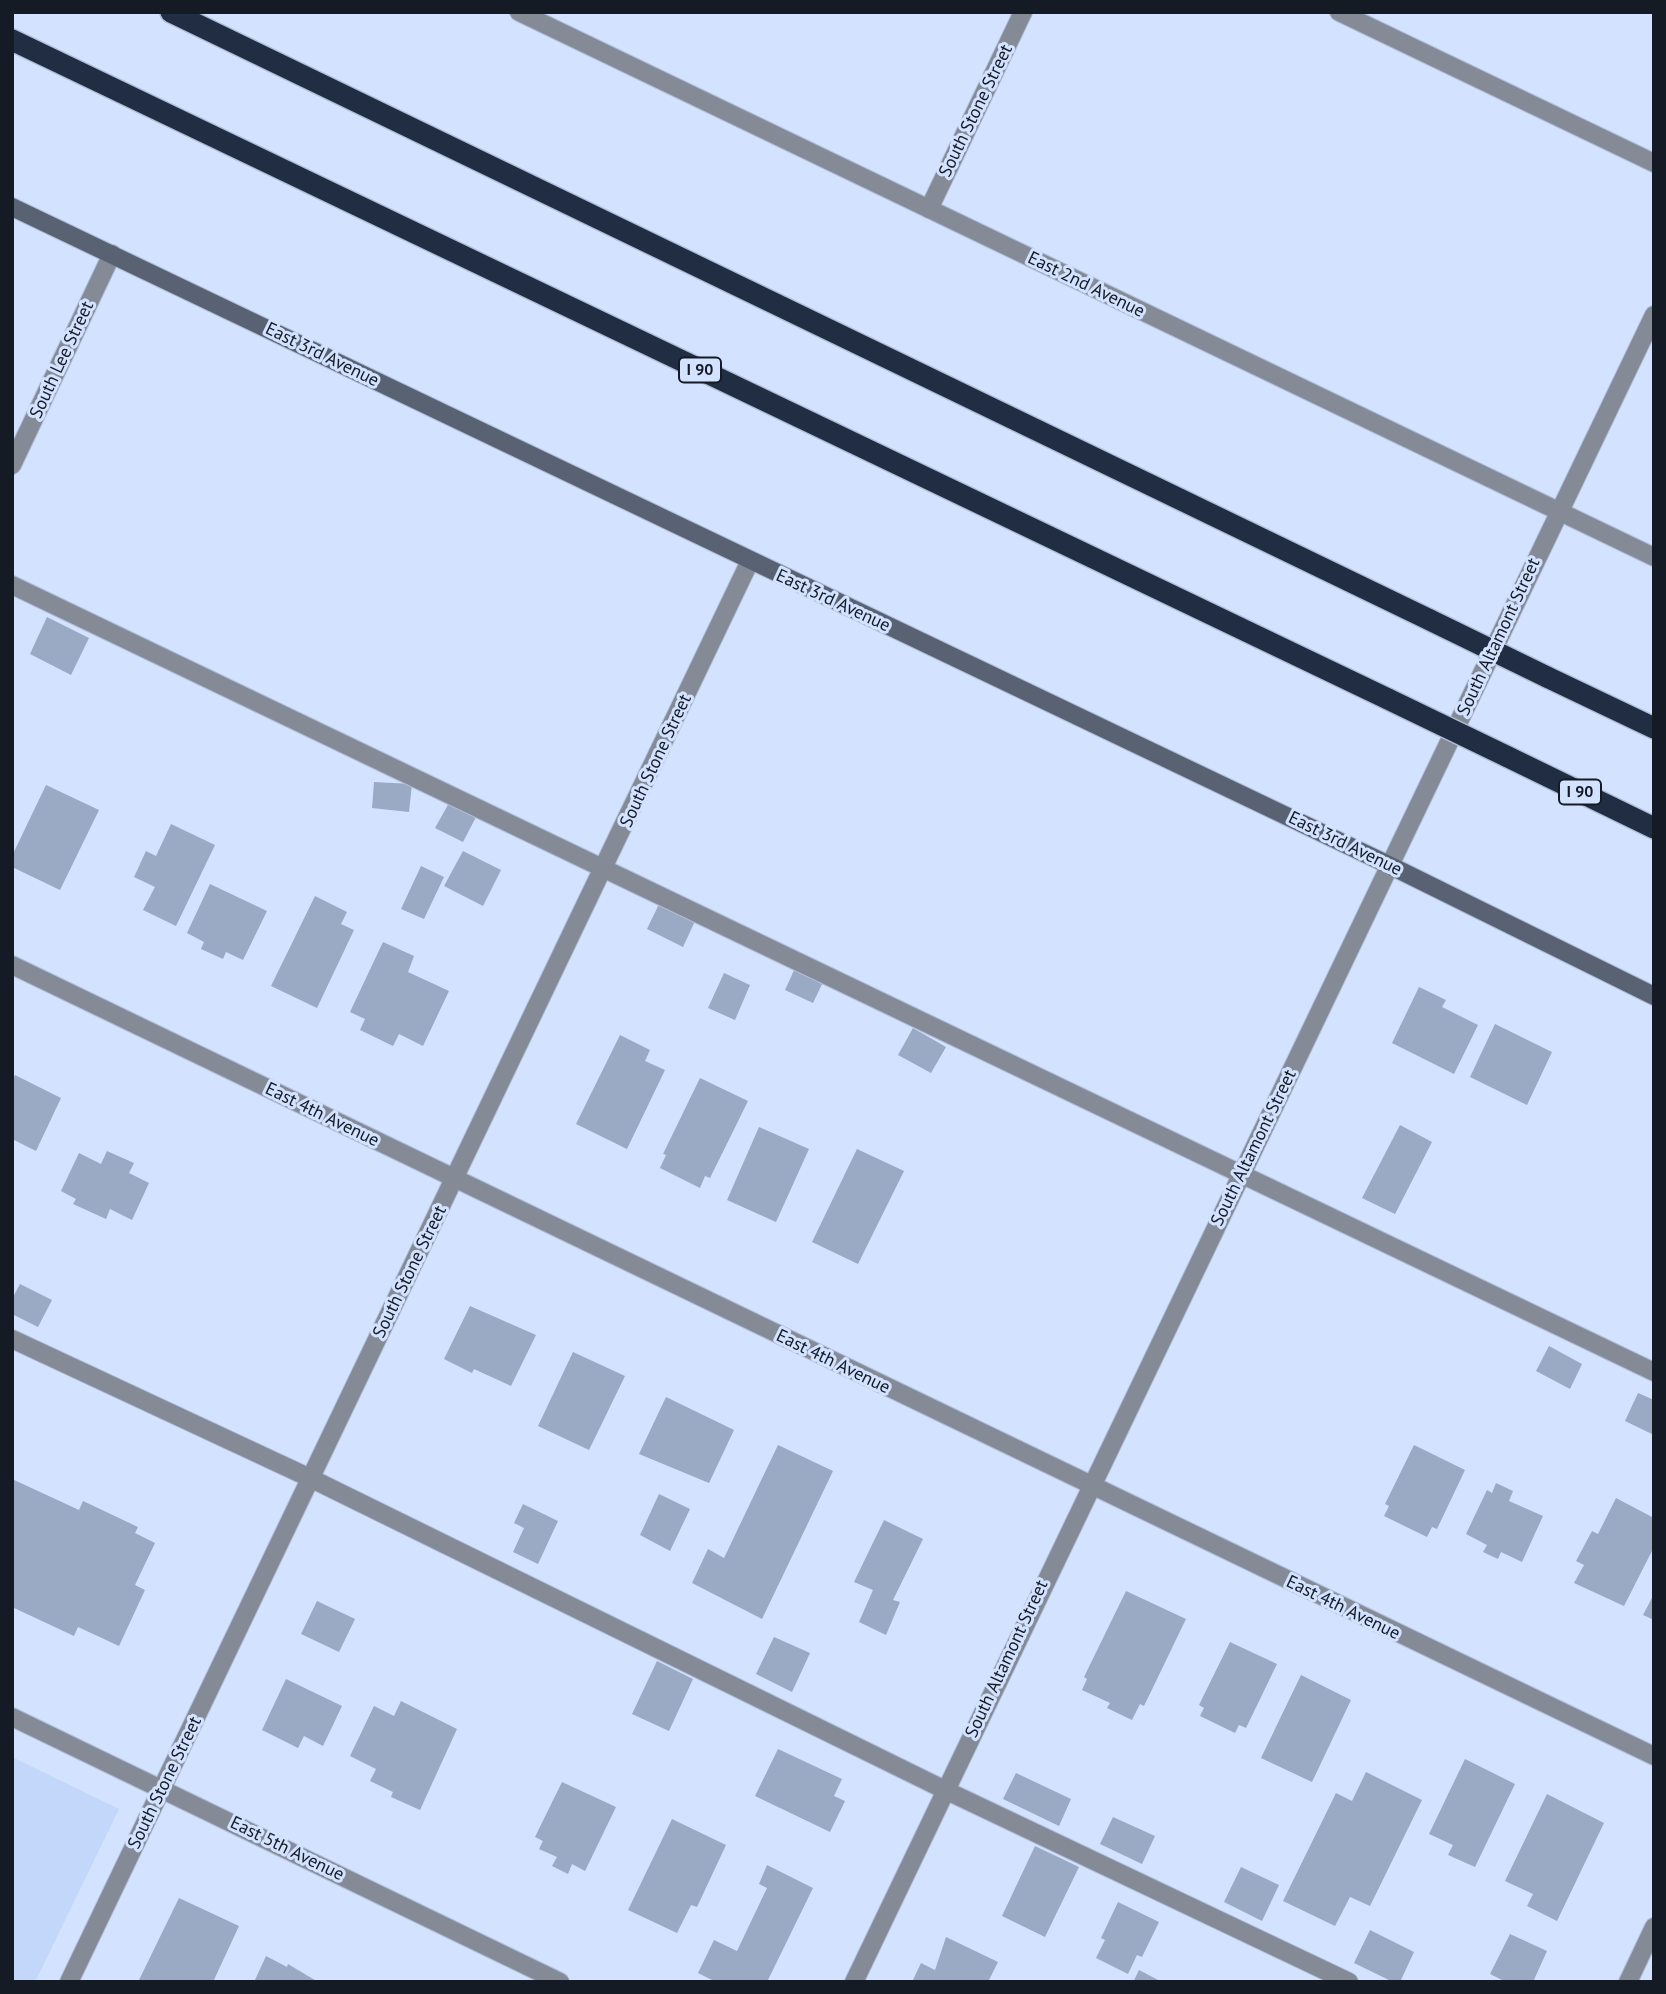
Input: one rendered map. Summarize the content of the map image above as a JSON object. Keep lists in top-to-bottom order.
{
  "streets": {
    "highway": ["I 90"],
    "main road": ["East 3rd Avenue"],
    "street": [
      "South Stone Street",
      "East 2nd Avenue",
      "South Lee Street",
      "South Altamont Street",
      "East 4th Avenue",
      "East 5th Avenue"
    ]
  },
  "crossings": [
    ["South Stone Street", "East 2nd Avenue"],
    ["South Stone Street", "East 3rd Avenue"],
    ["South Stone Street", "East 4th Avenue"],
    ["South Stone Street", "East 5th Avenue"],
    ["East 2nd Avenue", "South Altamont Street"],
    ["East 3rd Avenue", "South Lee Street"],
    ["East 3rd Avenue", "South Altamont Street"],
    ["South Altamont Street", "East 4th Avenue"]
  ]
}
